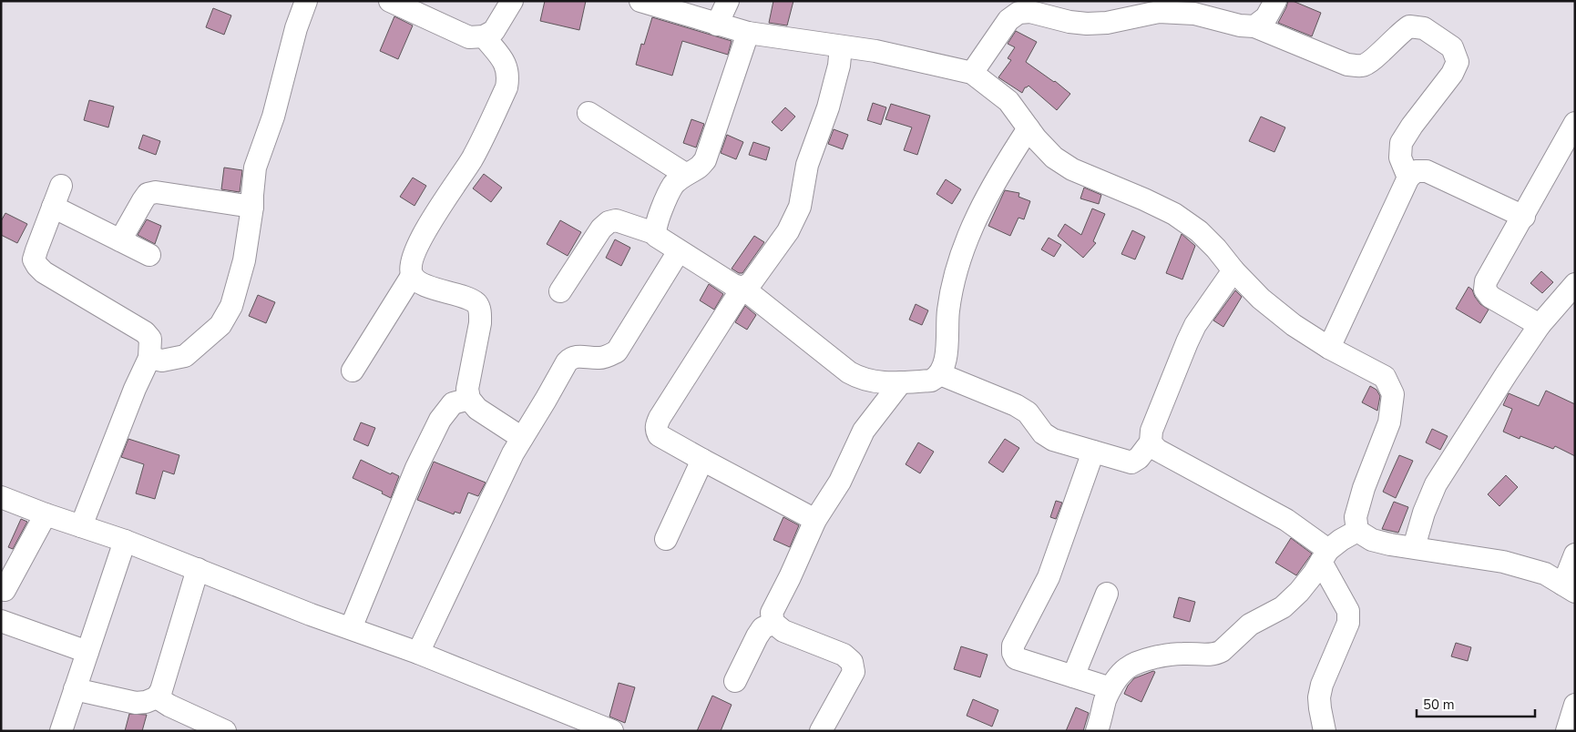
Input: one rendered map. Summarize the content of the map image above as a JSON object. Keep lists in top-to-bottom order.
{
  "scale_bar": "50 m"
}
